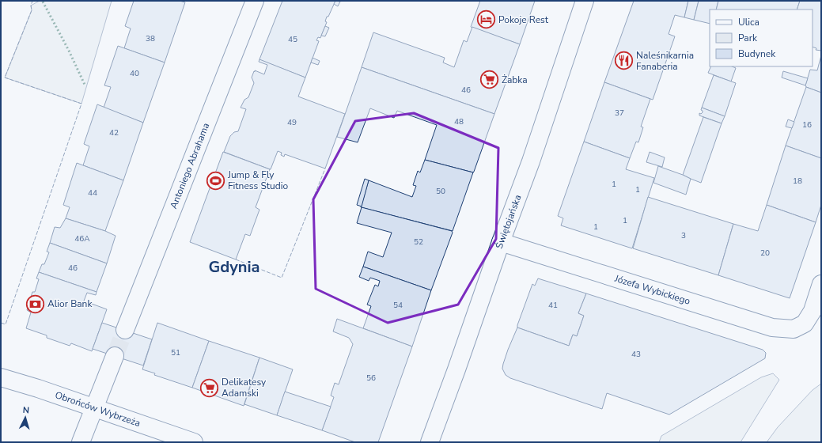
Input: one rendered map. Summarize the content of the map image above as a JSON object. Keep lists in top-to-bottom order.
{
  "streets": {
    "street": [
      "Antoniego Abrahama",
      "Świętojańska",
      "Józefa Wybickiego",
      "Obrońców Wybrzeża"
    ]
  },
  "crossings": [
    ["Świętojańska", "Józefa Wybickiego"]
  ],
  "districts": ["Gdynia"],
  "places": {
    "hotel": ["Pokoje Rest"],
    "restaurant": ["Naleśnikarnia Fanaberia"],
    "supermarket": ["Żabka", "Delikatesy Adamski"],
    "sports": ["Jump & Fly Fitness Studio"],
    "bank": ["Alior Bank"]
  },
  "house_numbers": [
    "38",
    "45",
    "40",
    "46",
    "37",
    "48",
    "49",
    "16",
    "42",
    "18",
    "1",
    "1",
    "50",
    "44",
    "1",
    "1",
    "3",
    "46A",
    "52",
    "20",
    "46",
    "54",
    "41",
    "51",
    "43",
    "56"
  ],
  "legend": ["Ulica", "Park", "Budynek"],
  "north": "top"
}
